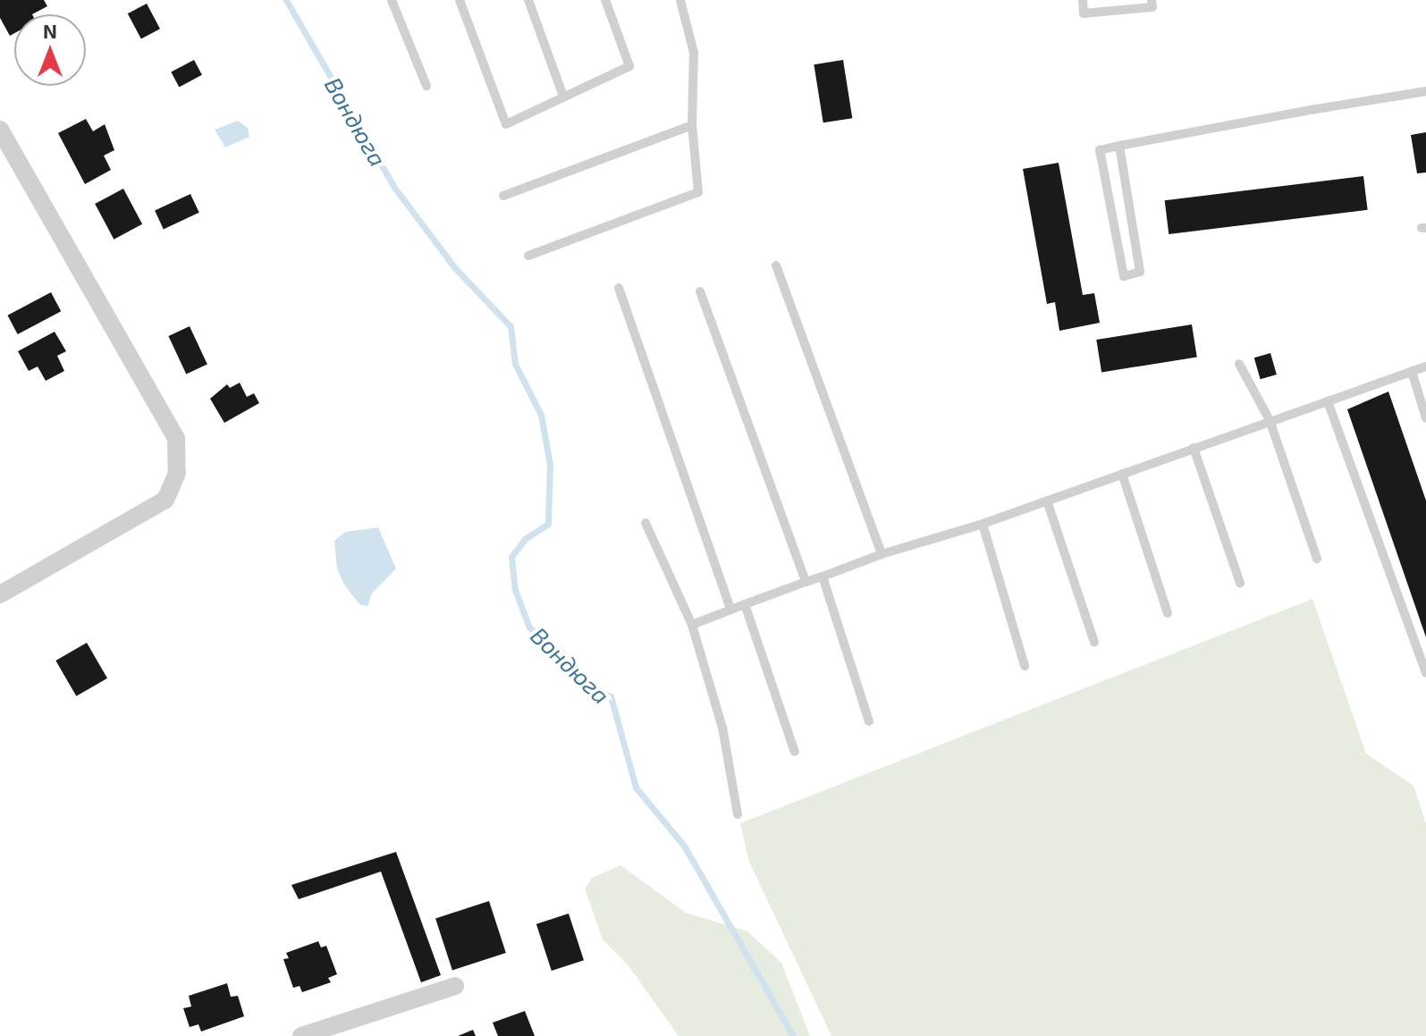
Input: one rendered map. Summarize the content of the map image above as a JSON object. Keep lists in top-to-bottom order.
{
  "water": ["Вондюга"],
  "north": "top"
}
